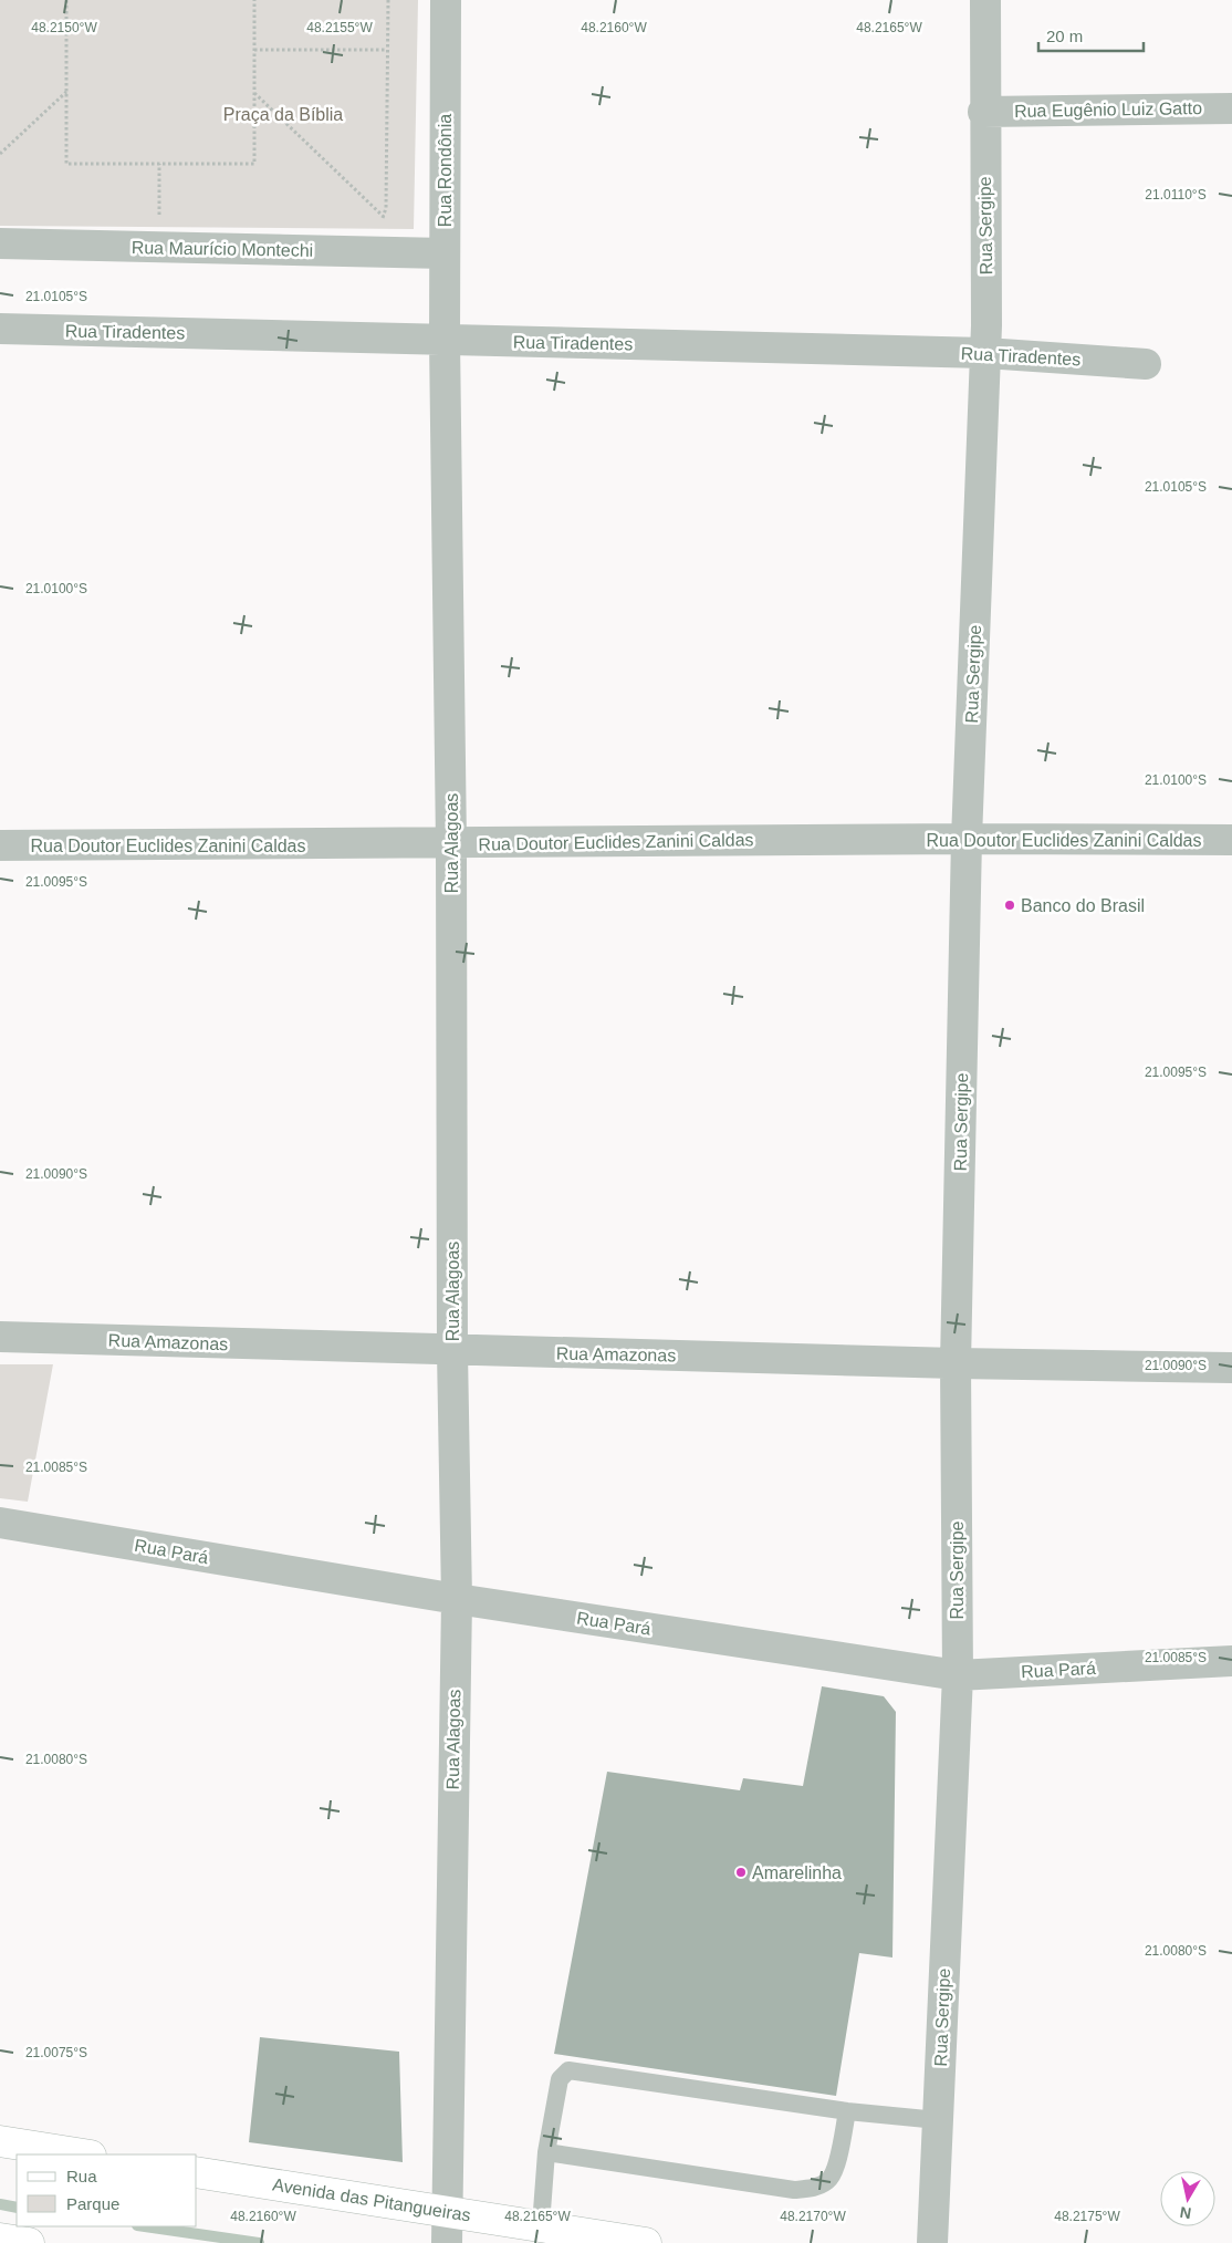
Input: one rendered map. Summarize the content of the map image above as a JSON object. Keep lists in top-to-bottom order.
{
  "streets": {
    "main road": ["Avenida das Pitangueiras"],
    "street": [
      "Rua Eugênio Luiz Gatto",
      "Rua Rondônia",
      "Rua Sergipe",
      "Rua Maurício Montechi",
      "Rua Tiradentes",
      "Rua Doutor Euclides Zanini Caldas",
      "Rua Alagoas",
      "Rua Amazonas",
      "Rua Pará"
    ]
  },
  "crossings": [
    ["Rua Eugênio Luiz Gatto", "Rua Sergipe"],
    ["Rua Rondônia", "Rua Maurício Montechi"],
    ["Rua Rondônia", "Rua Tiradentes"],
    ["Rua Rondônia", "Rua Alagoas"],
    ["Rua Sergipe", "Rua Tiradentes"],
    ["Rua Sergipe", "Rua Doutor Euclides Zanini Caldas"],
    ["Rua Sergipe", "Rua Amazonas"],
    ["Rua Sergipe", "Rua Pará"],
    ["Rua Tiradentes", "Rua Alagoas"],
    ["Rua Doutor Euclides Zanini Caldas", "Rua Alagoas"],
    ["Rua Alagoas", "Rua Amazonas"],
    ["Rua Alagoas", "Rua Pará"],
    ["Rua Alagoas", "Avenida das Pitangueiras"]
  ],
  "parks": ["Praça da Bíblia"],
  "places": ["Banco do Brasil", "Amarelinha"],
  "legend": ["Rua", "Parque"],
  "scale_bar": "20 m",
  "north": "bottom",
  "coordinates": [
    "48.2160°W",
    "48.2165°W",
    "48.2150°W",
    "48.2155°W",
    "21.0110°S",
    "21.0105°S",
    "21.0100°S",
    "21.0095°S",
    "21.0090°S",
    "21.0085°S",
    "21.0080°S",
    "21.0075°S",
    "48.2170°W",
    "48.2175°W"
  ]
}
